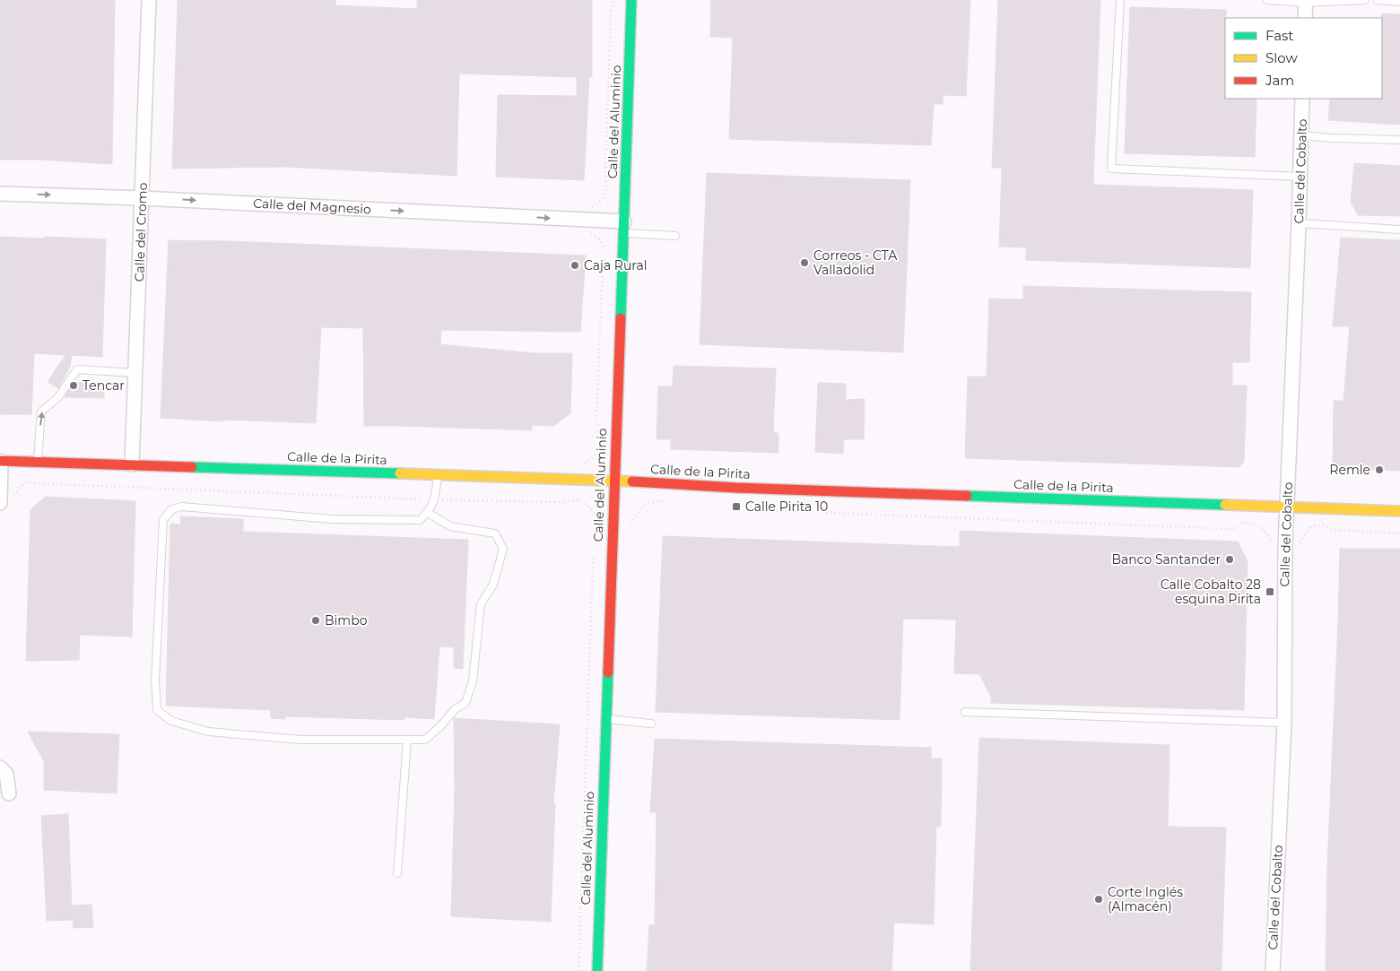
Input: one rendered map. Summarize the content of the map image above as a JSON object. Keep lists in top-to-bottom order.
{
  "streets": {
    "street": [
      "Calle del Aluminio",
      "Calle del Cobalto",
      "Calle del Magnesio",
      "Calle del Cromo",
      "Calle de la Pirita"
    ]
  },
  "crossings": [
    ["Calle del Aluminio", "Calle del Magnesio"],
    ["Calle del Aluminio", "Calle de la Pirita"],
    ["Calle del Cobalto", "Calle de la Pirita"],
    ["Calle del Magnesio", "Calle del Cromo"],
    ["Calle del Cromo", "Calle de la Pirita"]
  ],
  "one_way": ["Calle del Magnesio"],
  "places": {
    "other": [
      "Correos - CTA Valladolid",
      "Caja Rural",
      "Tencar",
      "Remle",
      "Banco Santander",
      "Bimbo",
      "Corte Inglés (Almacén)"
    ],
    "transit": ["Calle Pirita 10", "Calle Cobalto 28 esquina Pirita"]
  },
  "legend": ["Fast", "Slow", "Jam"]
}
